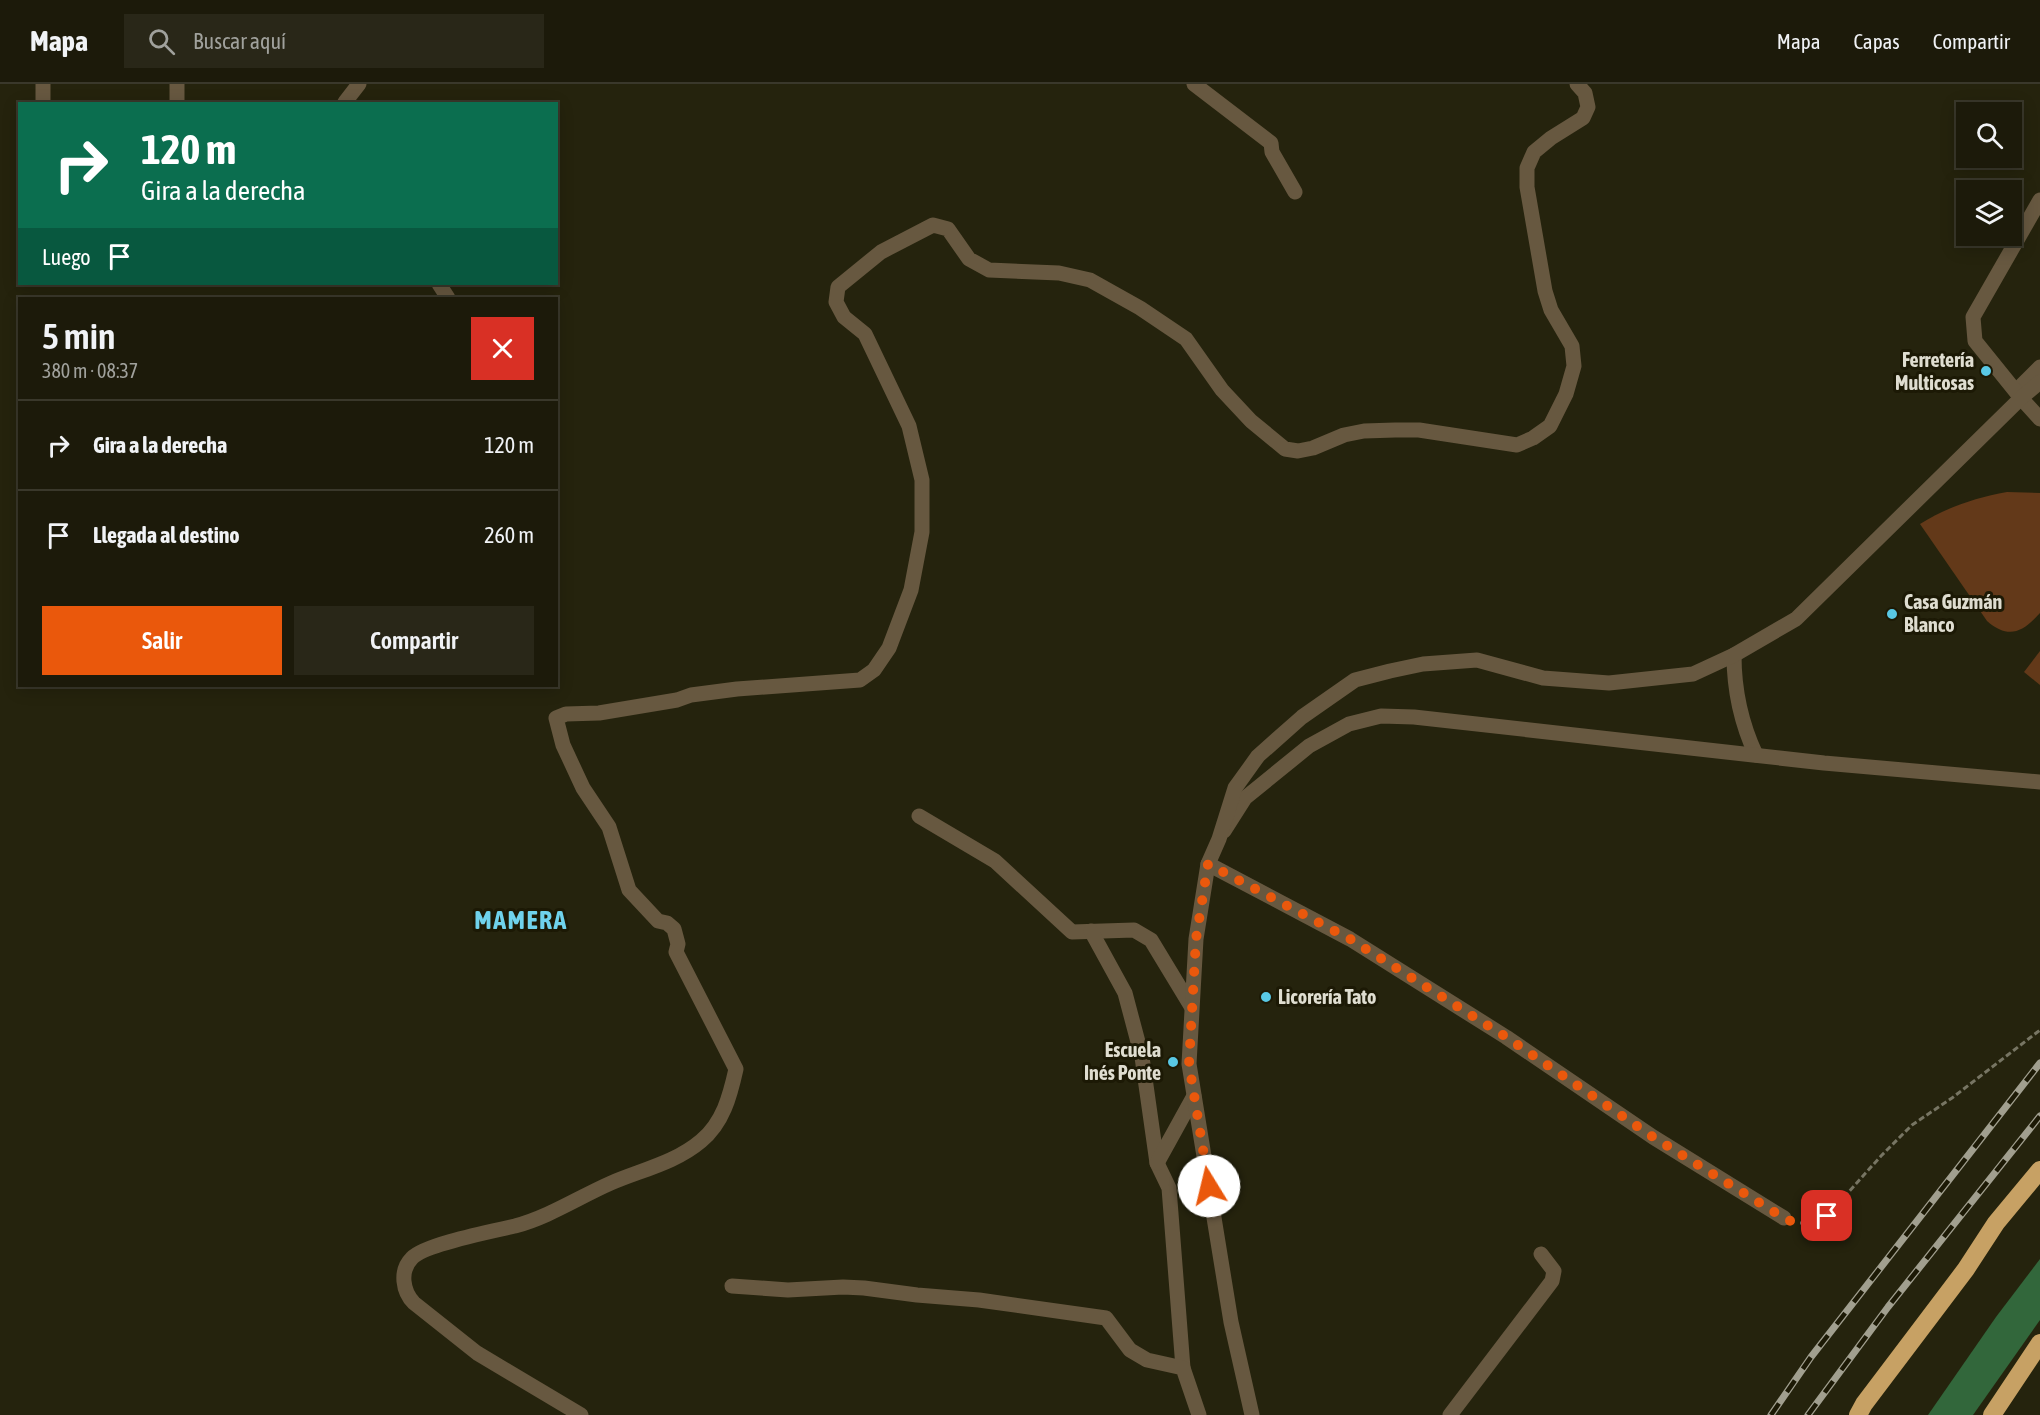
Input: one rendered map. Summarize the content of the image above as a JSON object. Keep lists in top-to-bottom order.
{
  "districts": ["MAMERA"],
  "places": [
    "Ferretería Multicosas",
    "Casa Guzmán Blanco",
    "Licorería Tato",
    "Escuela Inés Ponte"
  ],
  "page": {
    "header": "Mapa",
    "search": "Buscar aquí",
    "nav": ["Mapa", "Capas", "Compartir"],
    "turn": ["120 m", "Gira a la derecha"],
    "then": "Luego",
    "heading": ["5 min", "380 m · 08:37"],
    "list": [
      {
        "name": "Gira a la derecha",
        "value": "120 m"
      },
      {
        "name": "Llegada al destino",
        "value": "260 m"
      }
    ],
    "buttons": ["Salir", "Compartir"]
  }
}
